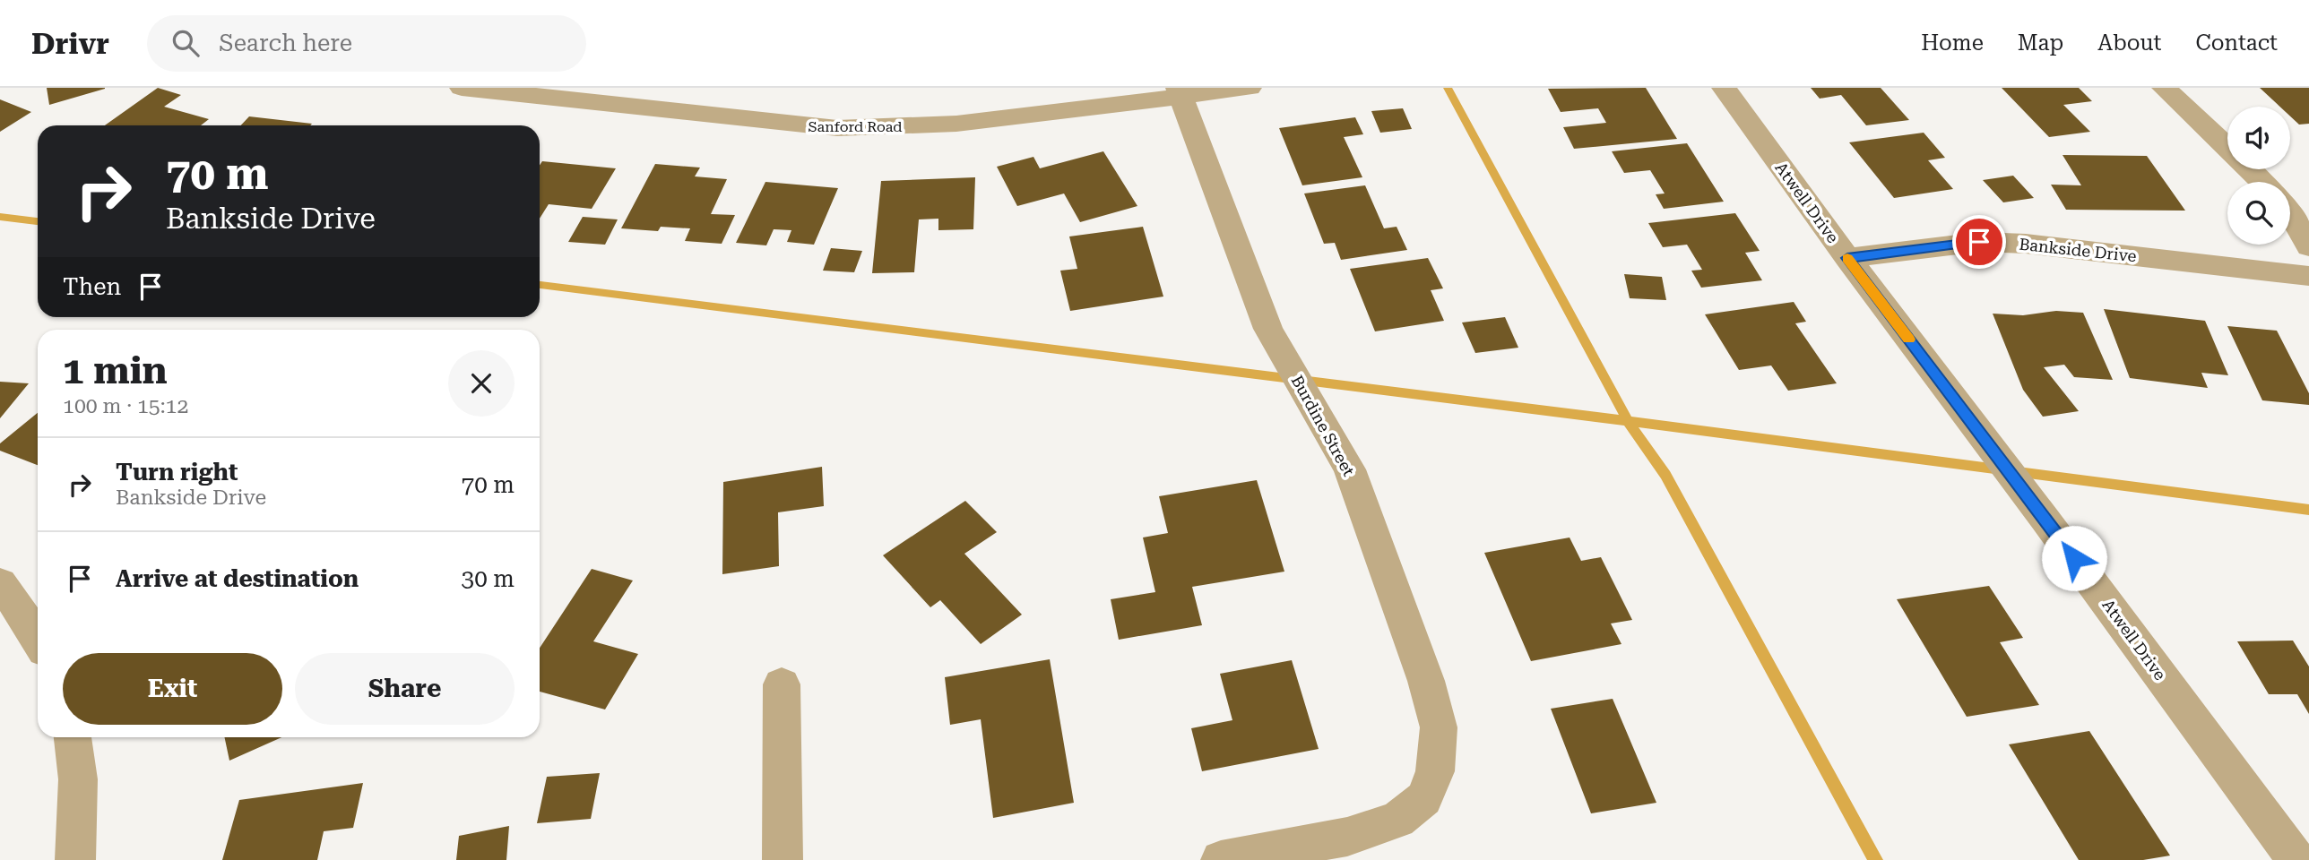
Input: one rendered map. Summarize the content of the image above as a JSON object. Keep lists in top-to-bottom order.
{
  "streets": {
    "street": [
      "Sanford Road",
      "Atwell Drive",
      "Bankside Drive",
      "Burdine Street"
    ]
  },
  "crossings": [
    ["Sanford Road", "Burdine Street"],
    ["Atwell Drive", "Bankside Drive"]
  ],
  "page": {
    "header": "Drivr",
    "search": "Search here",
    "nav": [
      "Home",
      "Map",
      "About",
      "Contact"
    ],
    "turn": ["70 m", "Bankside Drive"],
    "then": "Then",
    "heading": ["1 min", "100 m · 15:12"],
    "list": [
      {
        "name": "Turn right",
        "note": "Bankside Drive",
        "value": "70 m"
      },
      {
        "name": "Arrive at destination",
        "value": "30 m"
      }
    ],
    "buttons": ["Exit", "Share"]
  }
}
